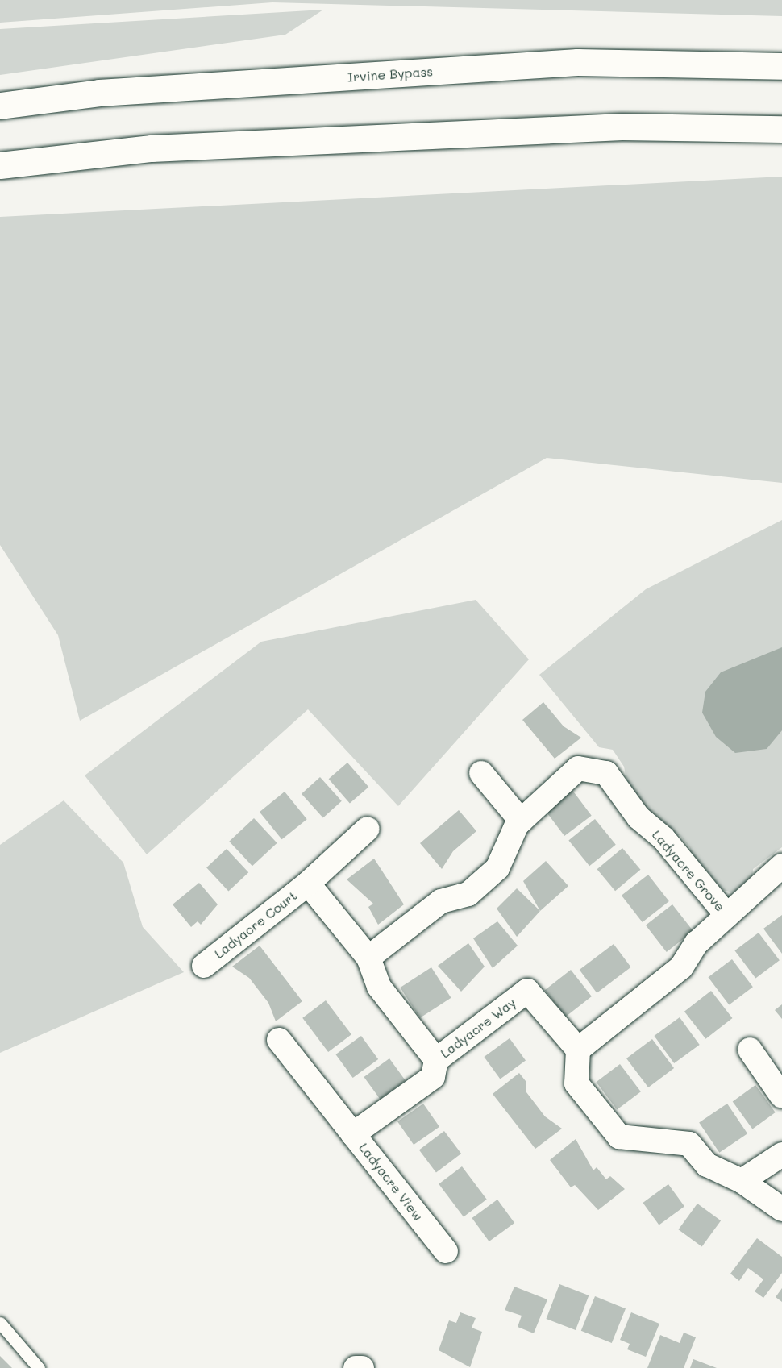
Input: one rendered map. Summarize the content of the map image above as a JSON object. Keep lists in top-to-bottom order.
{
  "streets": {
    "highway": ["Irvine Bypass"],
    "street": [
      "Ladyacre Grove",
      "Ladyacre Court",
      "Ladyacre Way",
      "Ladyacre View"
    ]
  },
  "crossings": [
    ["Ladyacre Grove", "Ladyacre Court"],
    ["Ladyacre Grove", "Ladyacre Way"],
    ["Ladyacre Court", "Ladyacre Way"],
    ["Ladyacre Court", "Ladyacre View"],
    ["Ladyacre Way", "Ladyacre View"]
  ]
}
